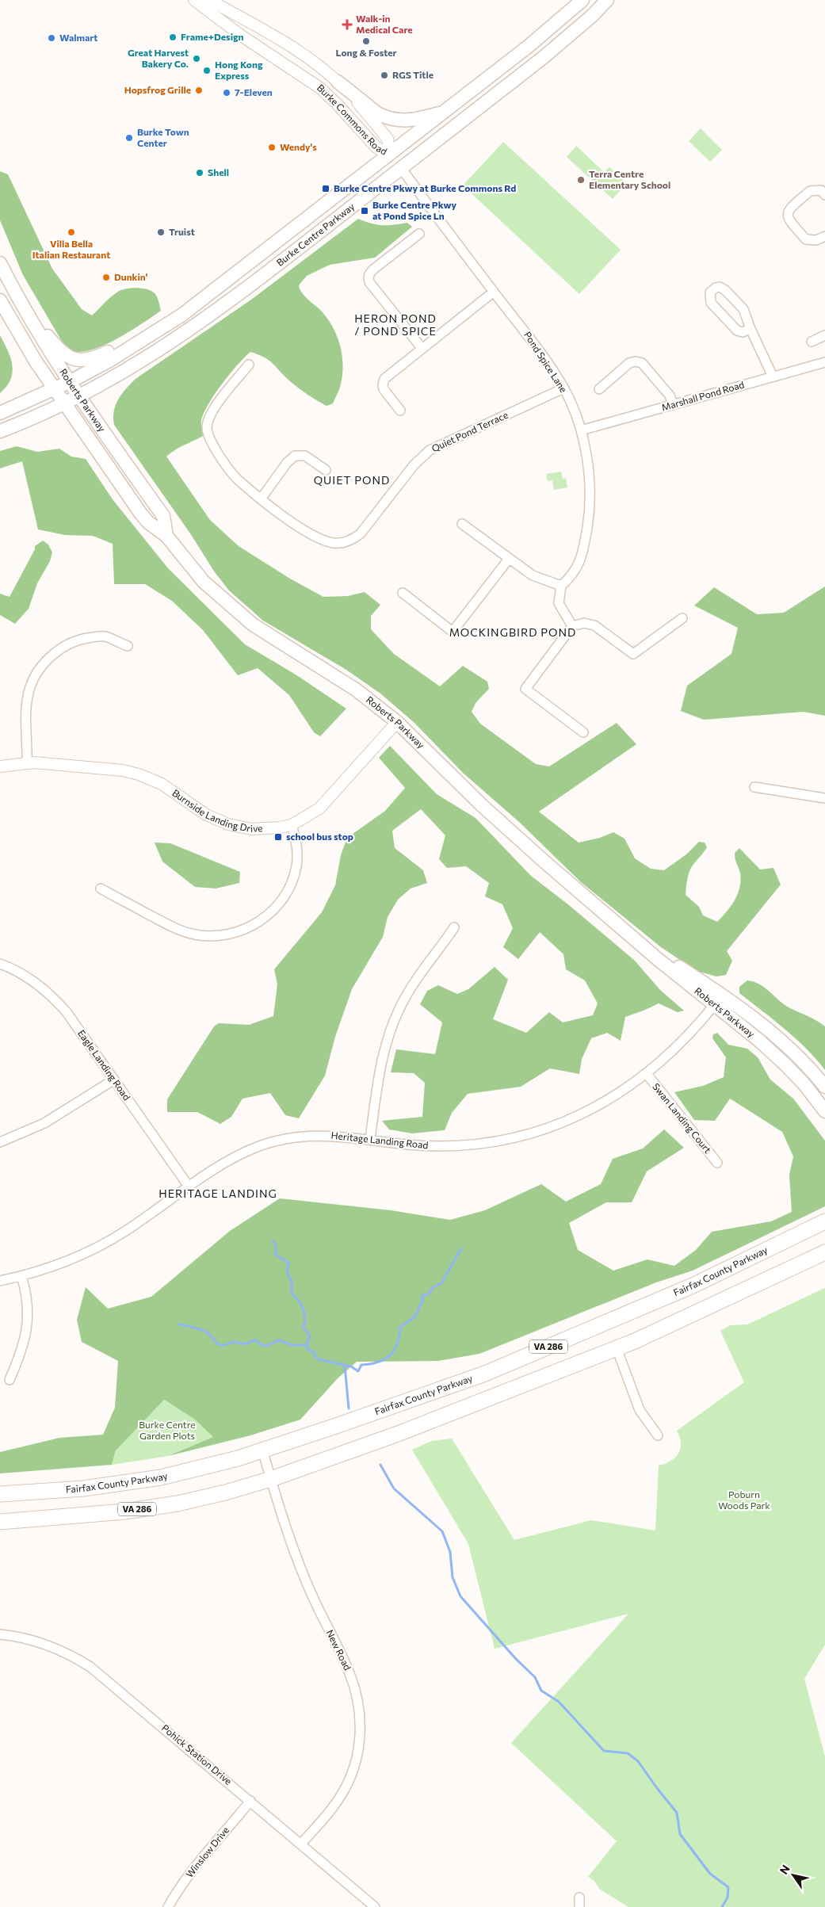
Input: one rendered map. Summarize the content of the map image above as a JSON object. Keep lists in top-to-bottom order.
{
  "streets": {
    "highway": ["Fairfax County Parkway", "VA 286"],
    "main road": ["Burke Centre Parkway", "Roberts Parkway"],
    "street": [
      "Burke Commons Road",
      "Pond Spice Lane",
      "Marshall Pond Road",
      "Quiet Pond Terrace",
      "Burnside Landing Drive",
      "Eagle Landing Road",
      "Swan Landing Court",
      "Heritage Landing Road",
      "New Road",
      "Pohick Station Drive",
      "Winslow Drive"
    ]
  },
  "crossings": [
    ["Burke Commons Road", "Burke Centre Parkway"],
    ["Burke Centre Parkway", "Pond Spice Lane"],
    ["Burke Centre Parkway", "Roberts Parkway"],
    ["Pond Spice Lane", "Marshall Pond Road"],
    ["Pond Spice Lane", "Quiet Pond Terrace"],
    ["Roberts Parkway", "Burnside Landing Drive"],
    ["Roberts Parkway", "Heritage Landing Road"],
    ["Eagle Landing Road", "Heritage Landing Road"],
    ["Swan Landing Court", "Heritage Landing Road"],
    ["Fairfax County Parkway", "New Road"],
    ["VA 286", "New Road"],
    ["New Road", "Pohick Station Drive"],
    ["Pohick Station Drive", "Winslow Drive"]
  ],
  "districts": [
    "HERON POND / POND SPICE",
    "QUIET POND",
    "MOCKINGBIRD POND",
    "HERITAGE LANDING"
  ],
  "parks": ["Burke Centre Garden Plots", "Poburn Woods Park"],
  "places": {
    "health": ["Walk-in Medical Care"],
    "other": [
      "Frame+Design",
      "Walmart",
      "Long & Foster",
      "Great Harvest Bakery Co.",
      "Hong Kong Express",
      "RGS Title",
      "Hopsfrog Grille",
      "7-Eleven",
      "Burke Town Center",
      "Wendy's",
      "Shell",
      "Terra Centre Elementary School",
      "Villa Bella Italian Restaurant",
      "Truist",
      "Dunkin'"
    ],
    "transit": ["Burke Centre Pkwy at Burke Commons Rd", "Burke Centre Pkwy at Pond Spice Ln", "school bus stop"]
  },
  "north": "top left"
}
